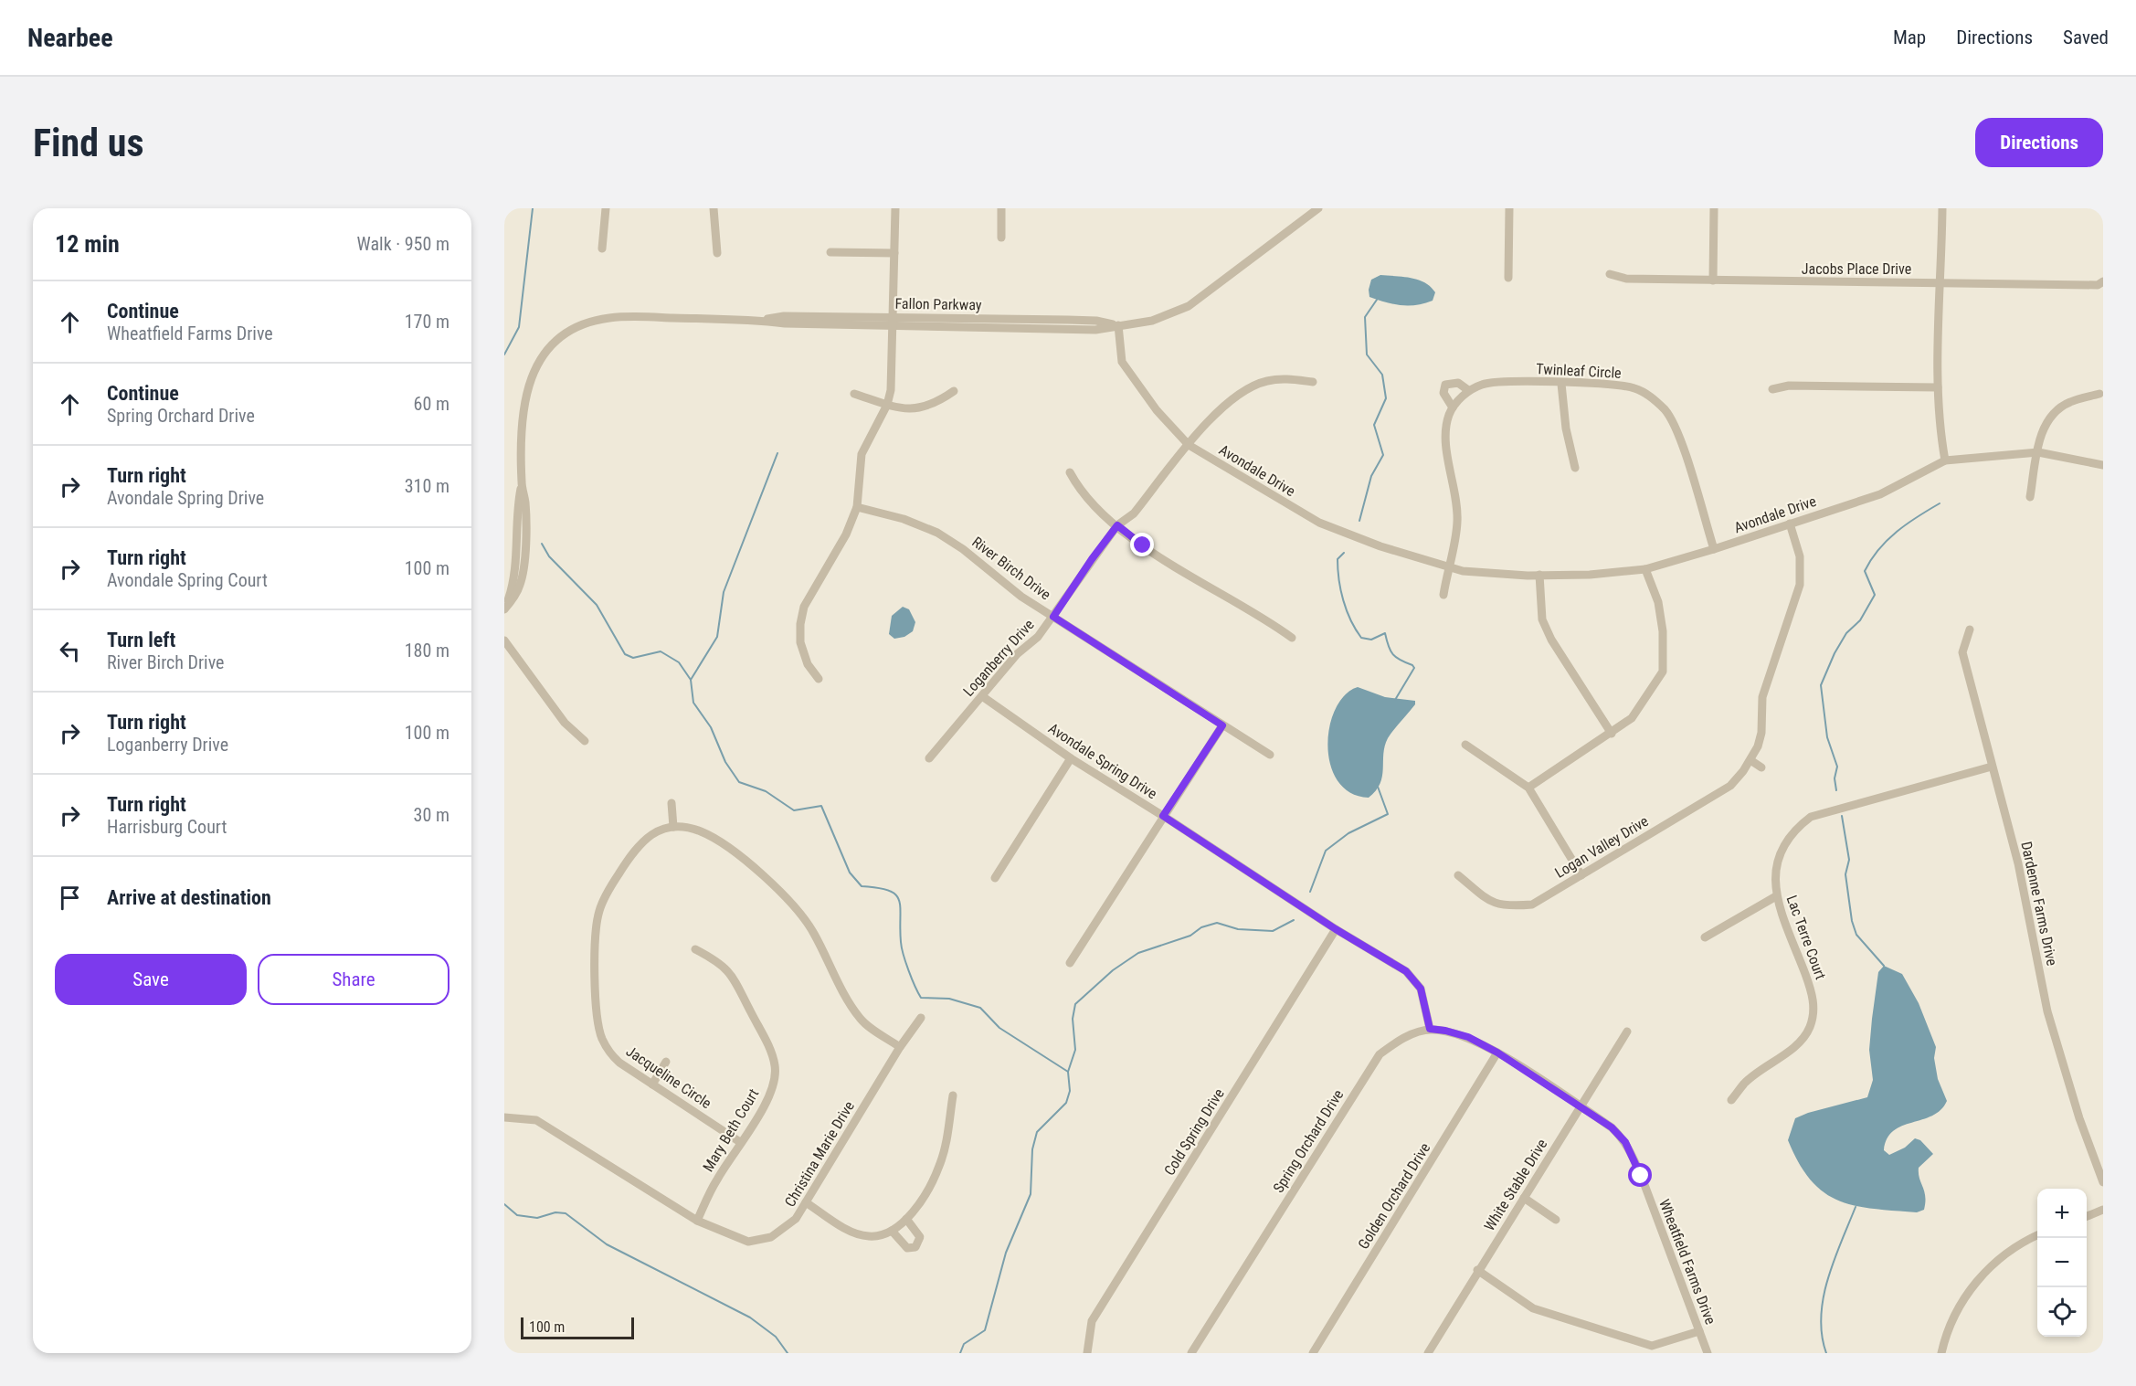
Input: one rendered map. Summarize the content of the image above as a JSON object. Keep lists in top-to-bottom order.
{
  "streets": {
    "street": [
      "Jacobs Place Drive",
      "Fallon Parkway",
      "Twinleaf Circle",
      "Avondale Drive",
      "River Birch Drive",
      "Loganberry Drive",
      "Avondale Spring Drive",
      "Logan Valley Drive",
      "Dardenne Farms Drive",
      "Lac Terre Court",
      "Jacqueline Circle",
      "Mary Beth Court",
      "Cold Spring Drive",
      "Spring Orchard Drive",
      "Christina Marie Drive",
      "White Stable Drive",
      "Golden Orchard Drive",
      "Wheatfield Farms Drive"
    ]
  },
  "crossings": [
    ["Fallon Parkway", "Avondale Drive"],
    ["Twinleaf Circle", "Avondale Drive"],
    ["Avondale Drive", "Loganberry Drive"],
    ["Avondale Drive", "Logan Valley Drive"],
    ["River Birch Drive", "Loganberry Drive"],
    ["Loganberry Drive", "Avondale Spring Drive"],
    ["Avondale Spring Drive", "Cold Spring Drive"],
    ["Avondale Spring Drive", "Spring Orchard Drive"],
    ["Dardenne Farms Drive", "Lac Terre Court"],
    ["Jacqueline Circle", "Mary Beth Court"],
    ["Mary Beth Court", "Christina Marie Drive"],
    ["Spring Orchard Drive", "Golden Orchard Drive"],
    ["Spring Orchard Drive", "Wheatfield Farms Drive"],
    ["White Stable Drive", "Wheatfield Farms Drive"],
    ["Golden Orchard Drive", "Wheatfield Farms Drive"]
  ],
  "scale_bar": "100 m",
  "page": {
    "header": "Nearbee",
    "nav": ["Map", "Directions", "Saved"],
    "buttons": [
      "Directions",
      ["Save", "Share"]
    ],
    "title": "Find us",
    "heading": ["12 min", "Walk · 950 m"],
    "list": [
      ["Continue", "Wheatfield Farms Drive", "170 m"],
      ["Continue", "Spring Orchard Drive", "60 m"],
      ["Turn right", "Avondale Spring Drive", "310 m"],
      ["Turn right", "Avondale Spring Court", "100 m"],
      ["Turn left", "River Birch Drive", "180 m"],
      ["Turn right", "Loganberry Drive", "100 m"],
      ["Turn right", "Harrisburg Court", "30 m"],
      "Arrive at destination"
    ],
    "map_buttons": ["+", "−"],
    "scale": "100 m"
  }
}
